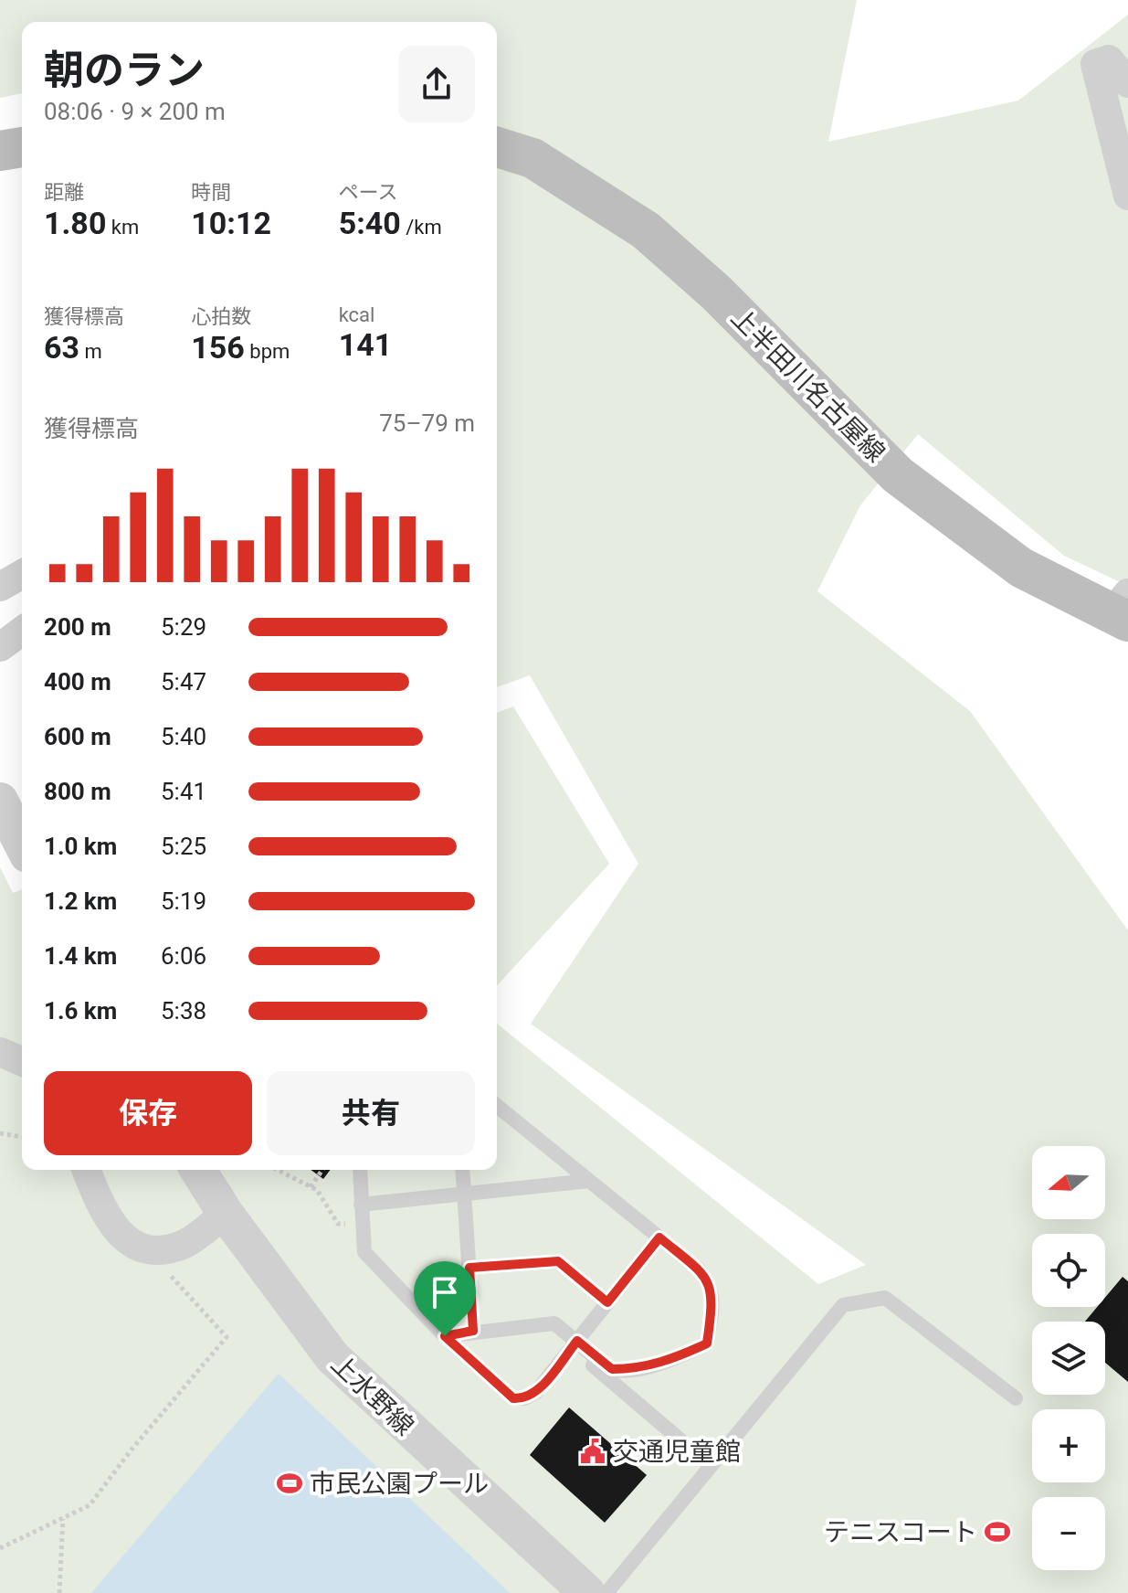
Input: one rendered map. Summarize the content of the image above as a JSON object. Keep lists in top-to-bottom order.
{
  "streets": {
    "main road": ["上半田川名古屋線"],
    "street": ["上水野線"]
  },
  "places": {
    "public building": ["交通児童館"],
    "sports": ["市民公園プール", "テニスコート"]
  },
  "north": "left",
  "page": {
    "heading": ["朝のラン", "08:06 · 9 × 200 m"],
    "stats": [
      ["距離", "1.80 km"],
      ["時間", "10:12"],
      ["ペース", "5:40 /km"],
      ["獲得標高", "63 m"],
      ["心拍数", "156 bpm"],
      ["kcal", "141"]
    ],
    "chart": ["獲得標高", "75–79 m"],
    "list": [
      {
        "name": "200 m",
        "note": "5:29"
      },
      {
        "name": "400 m",
        "note": "5:47"
      },
      {
        "name": "600 m",
        "note": "5:40"
      },
      {
        "name": "800 m",
        "note": "5:41"
      },
      {
        "name": "1.0 km",
        "note": "5:25"
      },
      {
        "name": "1.2 km",
        "note": "5:19"
      },
      {
        "name": "1.4 km",
        "note": "6:06"
      },
      {
        "name": "1.6 km",
        "note": "5:38"
      }
    ],
    "buttons": ["保存", "共有"],
    "map_buttons": ["+", "−"]
  }
}
